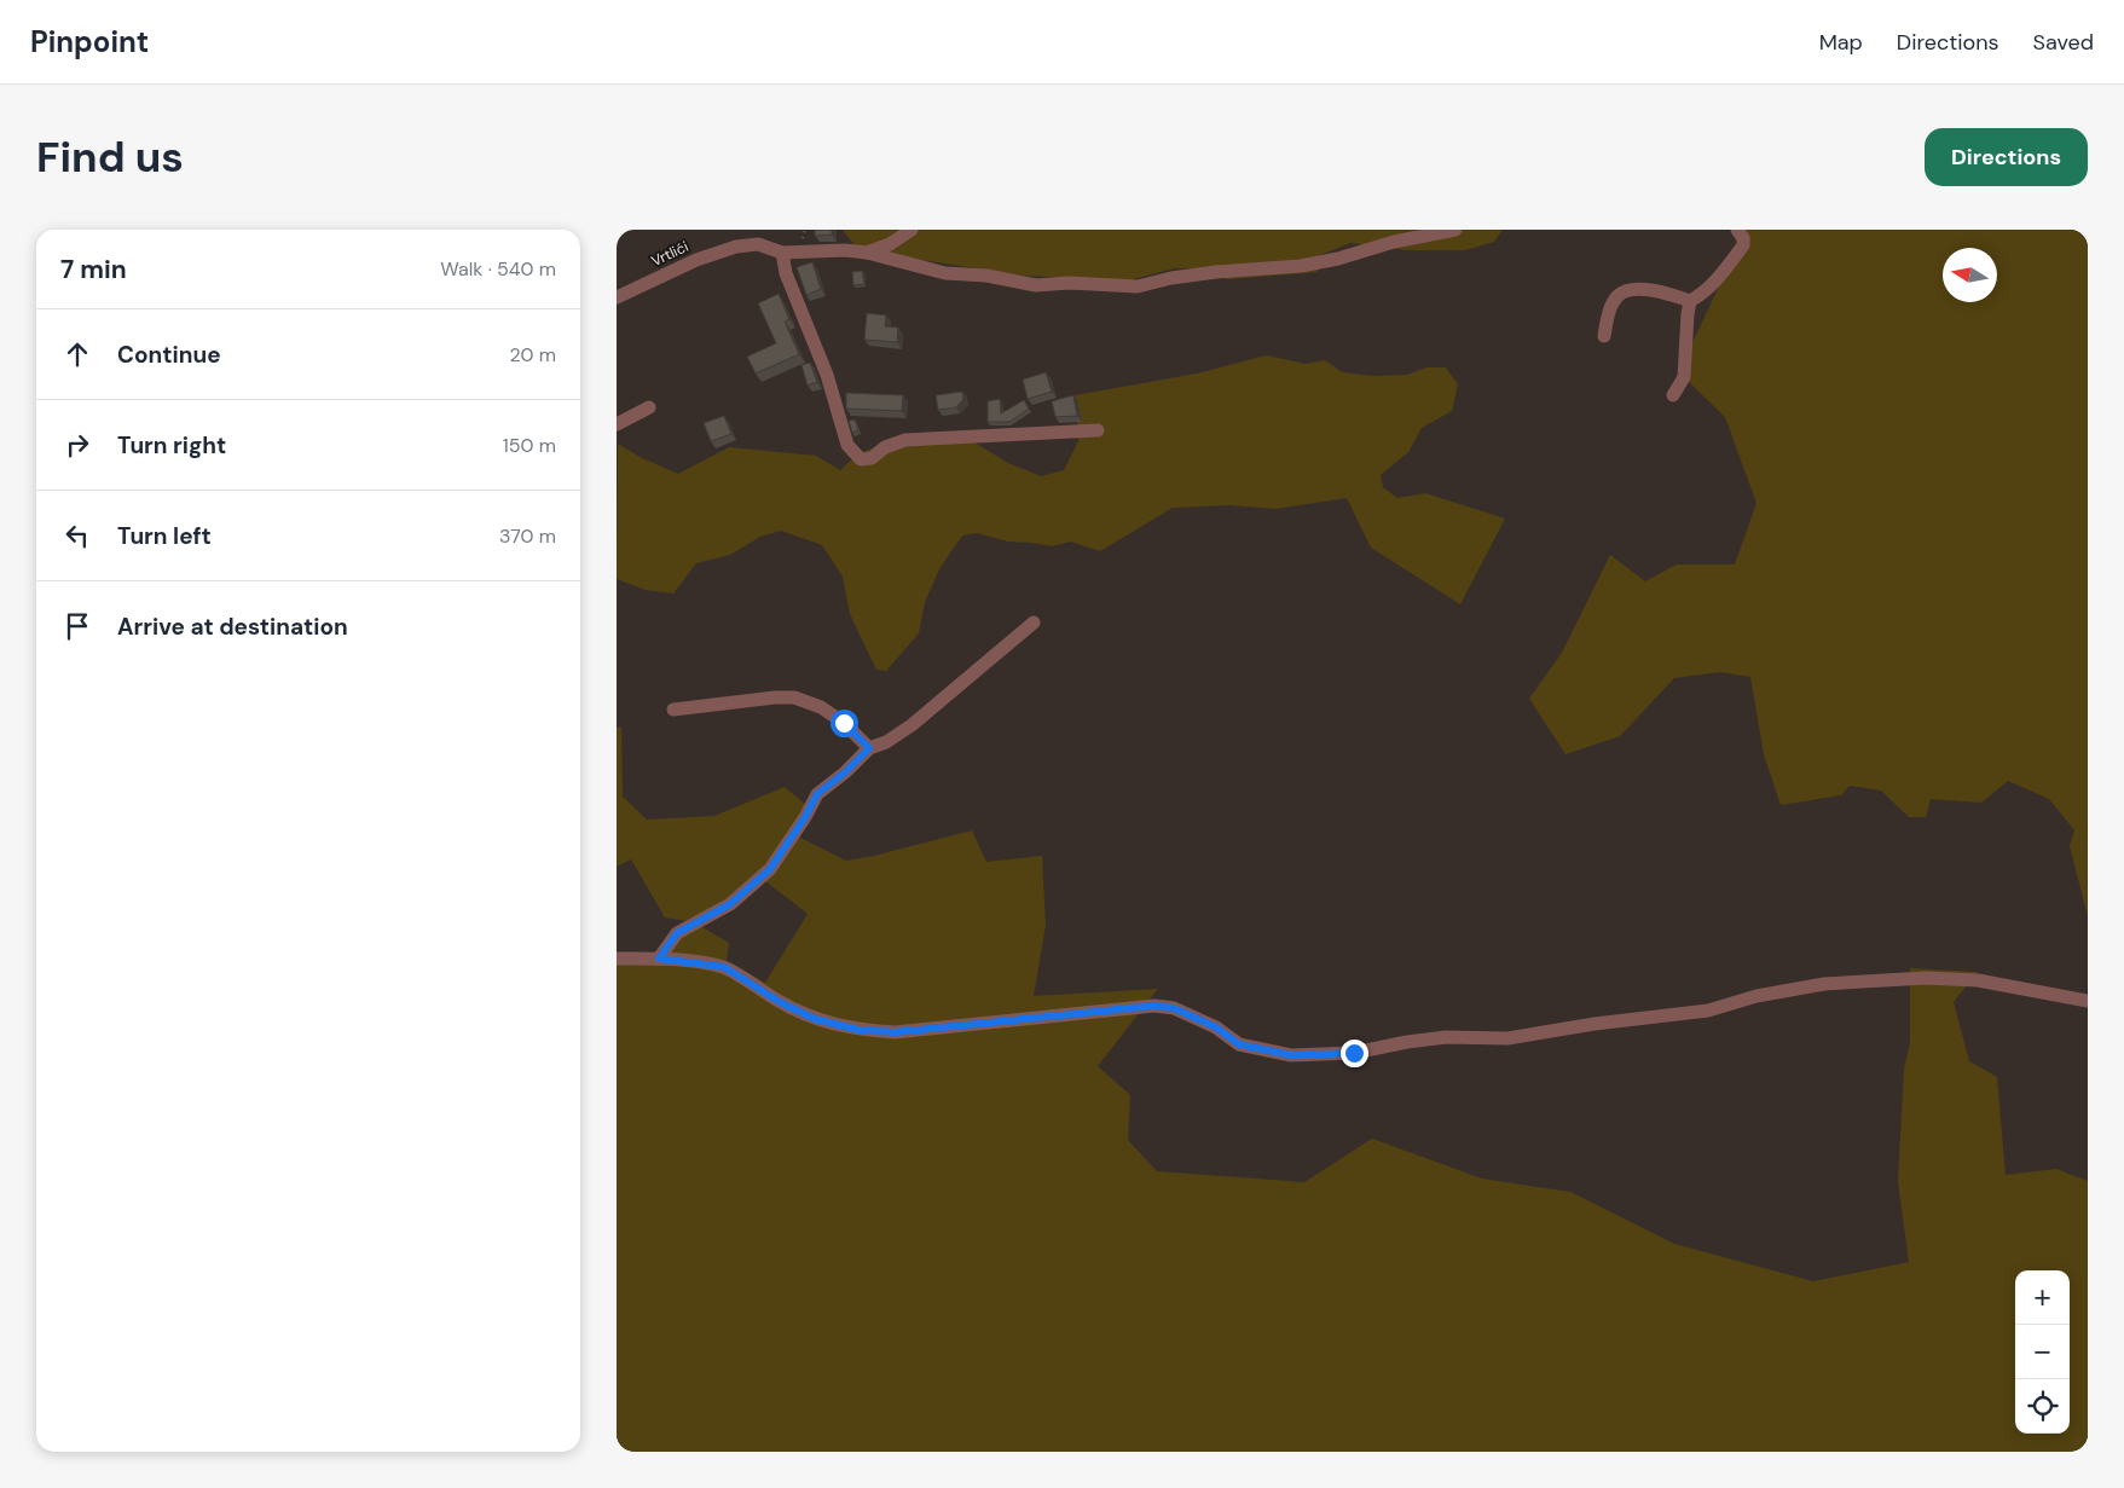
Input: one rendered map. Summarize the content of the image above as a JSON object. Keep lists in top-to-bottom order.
{
  "streets": {
    "street": ["Vrtlići"]
  },
  "north": "left",
  "page": {
    "header": "Pinpoint",
    "nav": ["Map", "Directions", "Saved"],
    "buttons": "Directions",
    "title": "Find us",
    "heading": ["7 min", "Walk · 540 m"],
    "list": [
      ["Continue", "20 m"],
      ["Turn right", "150 m"],
      ["Turn left", "370 m"],
      "Arrive at destination"
    ],
    "map_buttons": ["+", "−"]
  }
}
